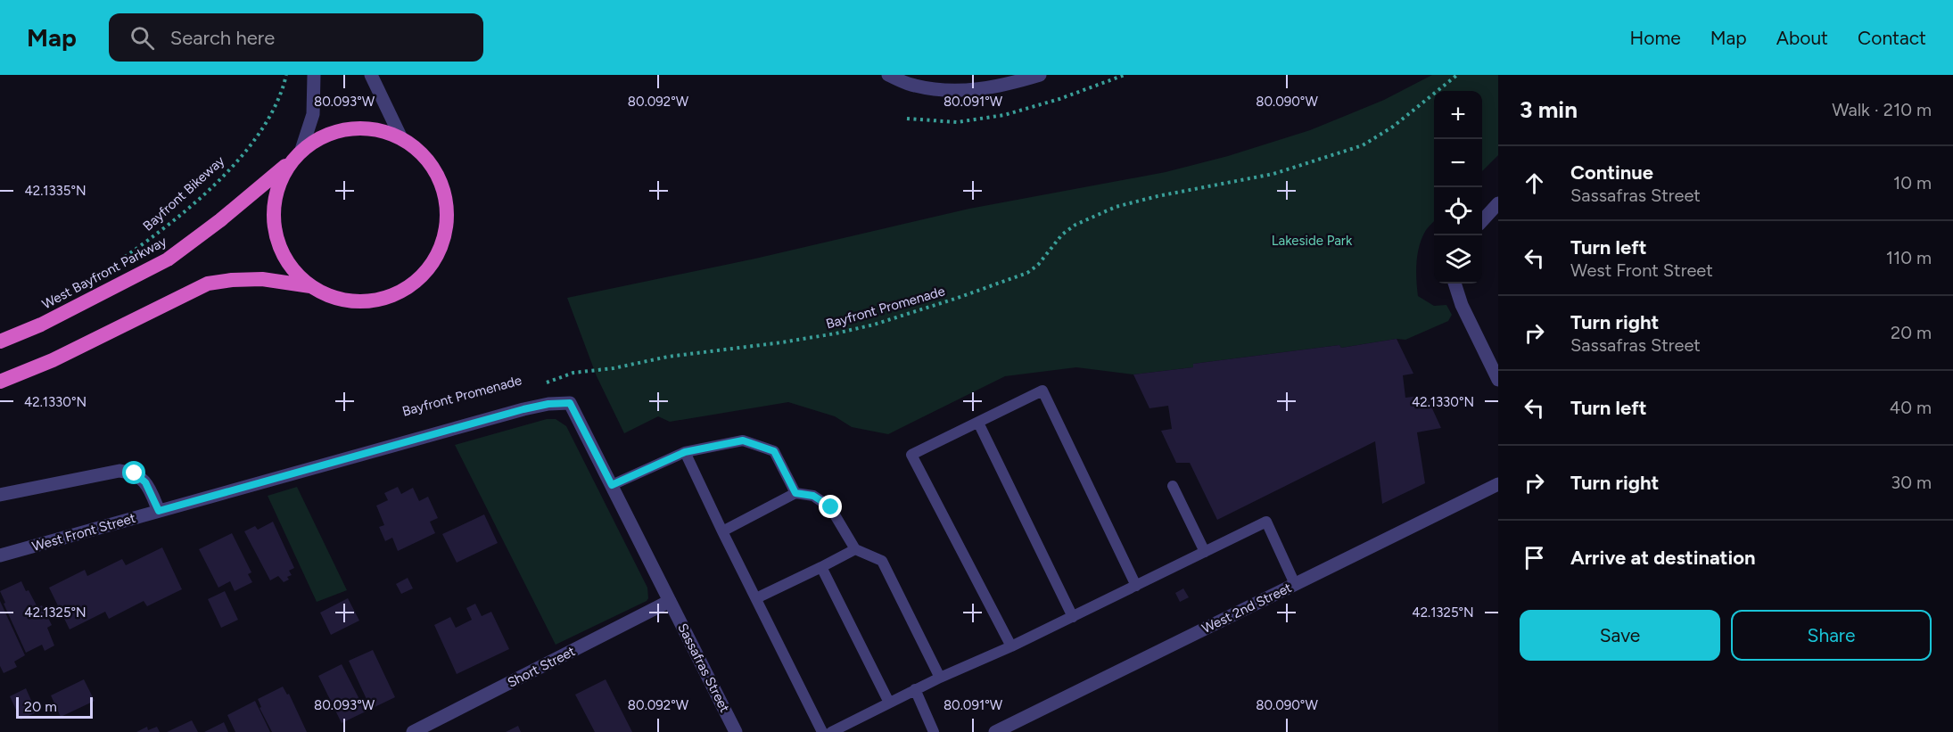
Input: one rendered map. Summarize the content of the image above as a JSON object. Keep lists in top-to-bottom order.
{
  "streets": {
    "highway": ["West Bayfront Parkway"],
    "street": [
      "West Front Street",
      "West 2nd Street",
      "Short Street",
      "Sassafras Street"
    ],
    "path": ["Bayfront Bikeway", "Bayfront Promenade"]
  },
  "crossings": [
    ["West Front Street", "Sassafras Street"],
    ["Short Street", "Sassafras Street"]
  ],
  "parks": ["Lakeside Park"],
  "scale_bar": "20 m",
  "page": {
    "header": "Map",
    "search": "Search here",
    "nav": [
      "Home",
      "Map",
      "About",
      "Contact"
    ],
    "heading": ["3 min", "Walk · 210 m"],
    "map_buttons": ["+", "−"],
    "list": [
      ["Continue", "Sassafras Street", "10 m"],
      ["Turn left", "West Front Street", "110 m"],
      ["Turn right", "Sassafras Street", "20 m"],
      ["Turn left", "40 m"],
      ["Turn right", "30 m"],
      "Arrive at destination"
    ],
    "buttons": ["Save", "Share"],
    "scale": "20 m"
  },
  "coordinates": [
    "80.093°W",
    "80.092°W",
    "80.091°W",
    "80.090°W",
    "42.1335°N",
    "42.1330°N",
    "42.1325°N"
  ]
}
